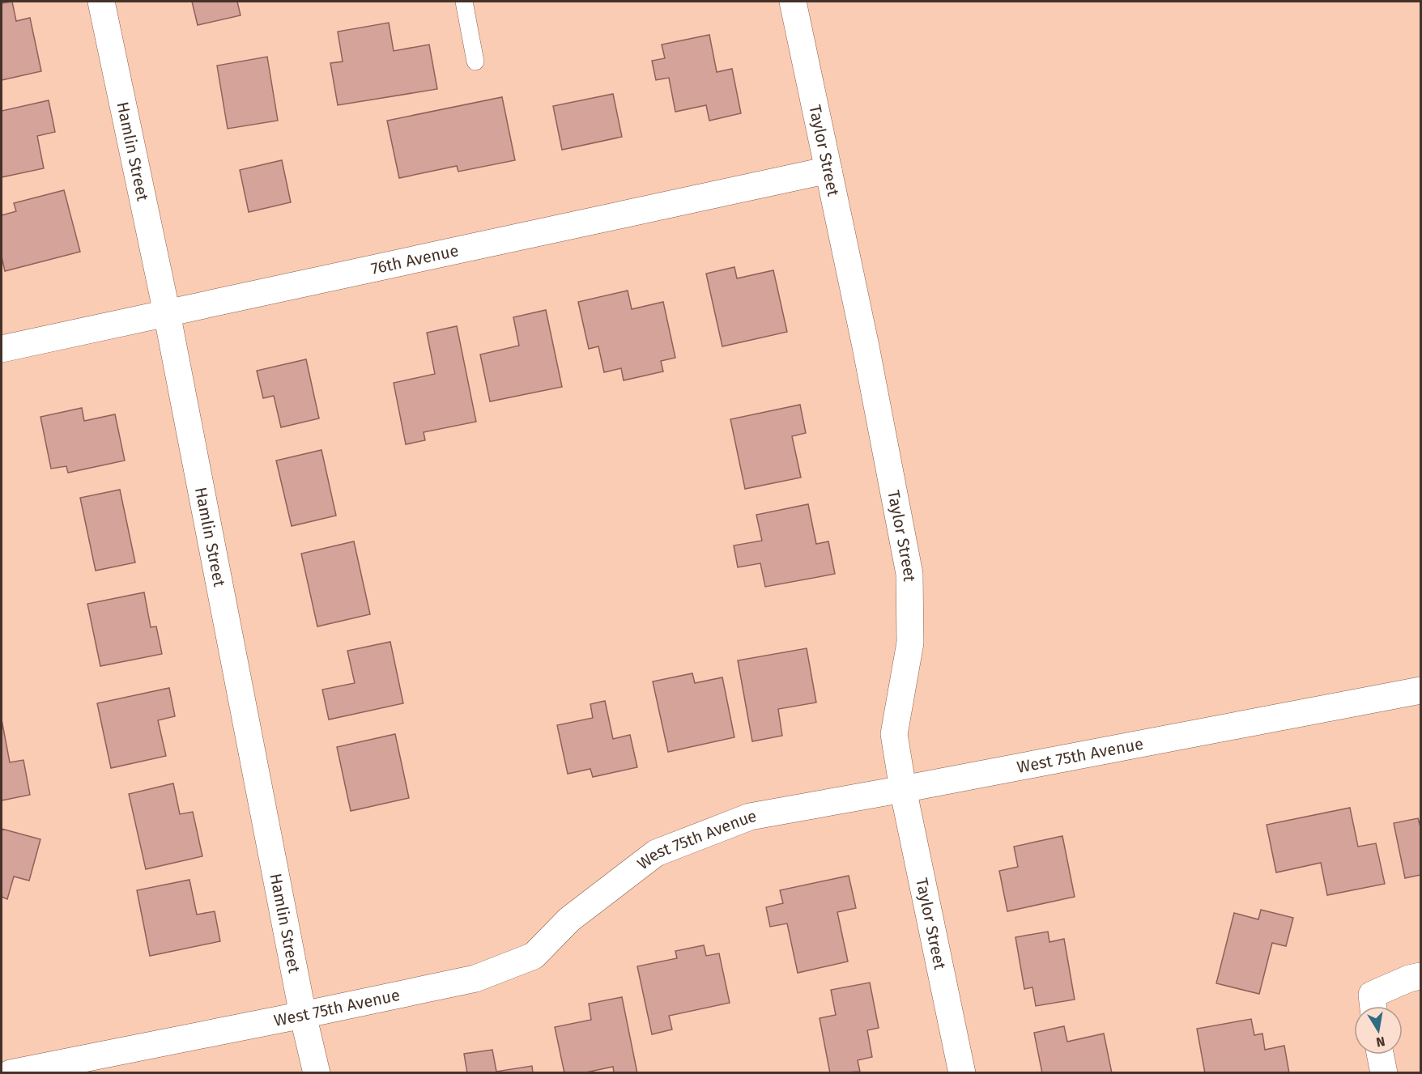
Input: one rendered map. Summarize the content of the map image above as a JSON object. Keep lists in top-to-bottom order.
{
  "streets": {
    "street": [
      "Taylor Street",
      "Hamlin Street",
      "76th Avenue",
      "West 75th Avenue"
    ]
  },
  "crossings": [
    ["Taylor Street", "76th Avenue"],
    ["Taylor Street", "West 75th Avenue"],
    ["Hamlin Street", "76th Avenue"],
    ["Hamlin Street", "West 75th Avenue"]
  ],
  "north": "bottom"
}
